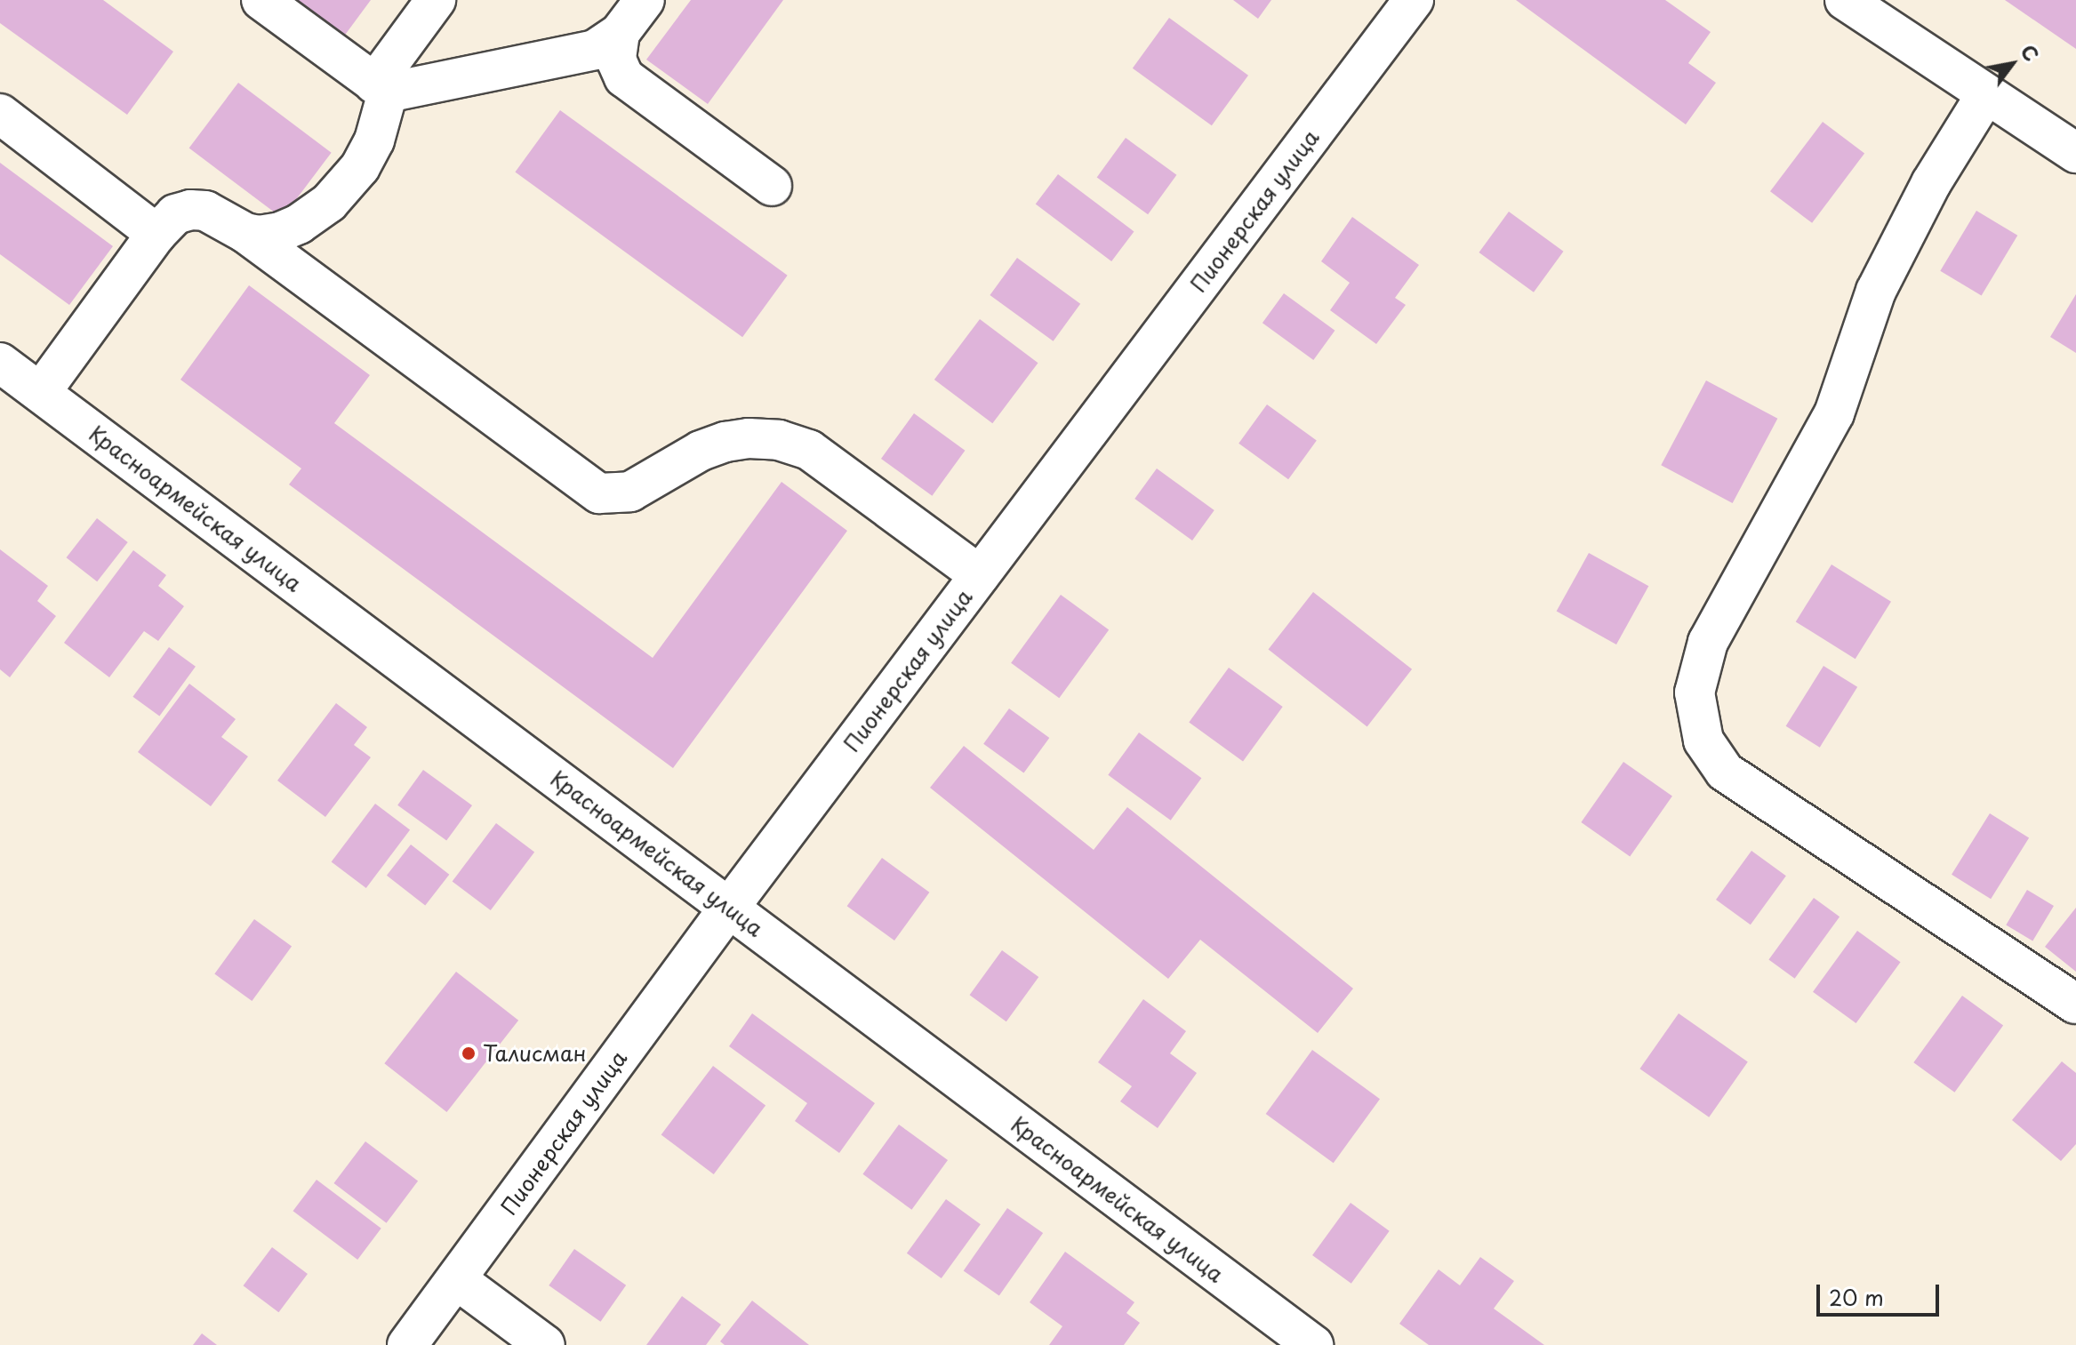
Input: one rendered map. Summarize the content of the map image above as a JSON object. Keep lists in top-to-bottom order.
{
  "streets": {
    "street": ["Пионерская улица", "Красноармейская улица"]
  },
  "crossings": [
    ["Пионерская улица", "Красноармейская улица"]
  ],
  "places": ["Талисман"],
  "scale_bar": "20 m",
  "north": "top right"
}
